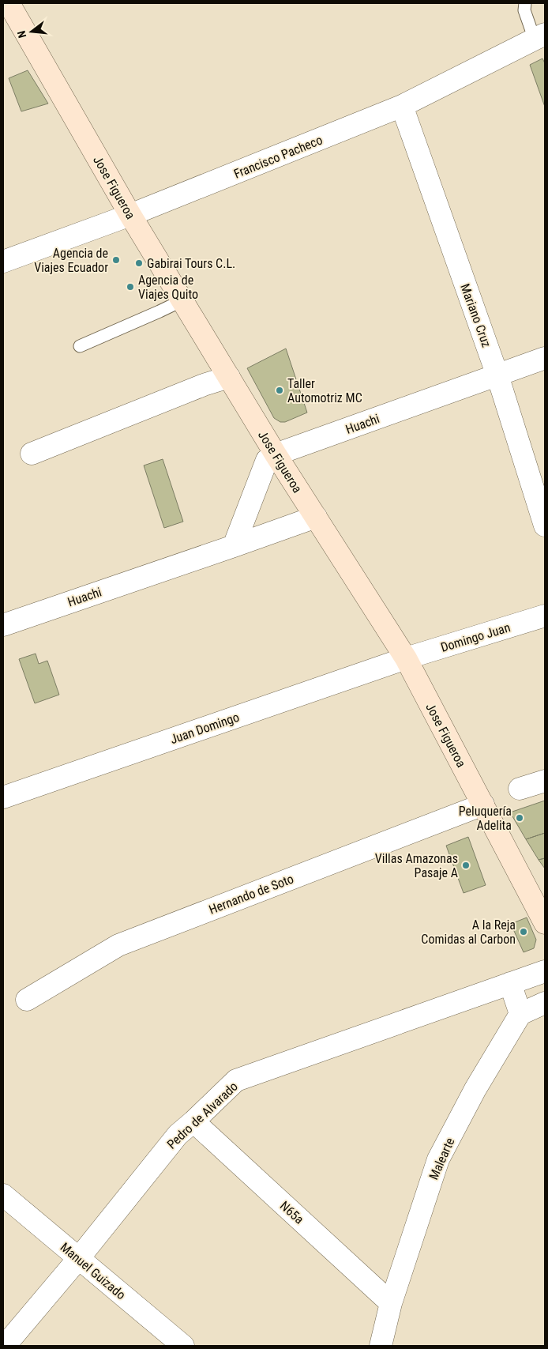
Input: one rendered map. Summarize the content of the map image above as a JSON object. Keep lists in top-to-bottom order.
{
  "streets": {
    "street": [
      "Francisco Pacheco",
      "Jose Figueroa",
      "Mariano Cruz",
      "Huachi",
      "Domingo Juan",
      "Juan Domingo",
      "Hernando de Soto",
      "Pedro de Alvarado",
      "Malearte",
      "N65a",
      "Manuel Guizado"
    ]
  },
  "crossings": [
    ["Francisco Pacheco", "Jose Figueroa"],
    ["Francisco Pacheco", "Mariano Cruz"],
    ["Jose Figueroa", "Huachi"],
    ["Jose Figueroa", "Domingo Juan"],
    ["Jose Figueroa", "Juan Domingo"],
    ["Jose Figueroa", "Hernando de Soto"],
    ["Mariano Cruz", "Huachi"],
    ["Domingo Juan", "Juan Domingo"],
    ["Pedro de Alvarado", "N65a"],
    ["Pedro de Alvarado", "Manuel Guizado"],
    ["Malearte", "N65a"]
  ],
  "places": [
    "Agencia de Viajes Ecuador",
    "Gabirai Tours C.L.",
    "Agencia de Viajes Quito",
    "Taller Automotriz MC",
    "Peluquería Adelita",
    "Villas Amazonas Pasaje A",
    "A la Reja Comidas al Carbon"
  ],
  "north": "left"
}
